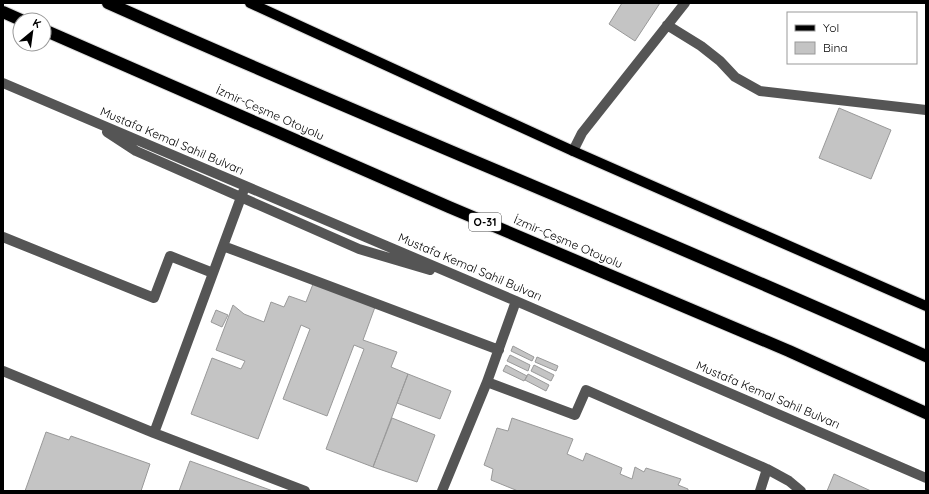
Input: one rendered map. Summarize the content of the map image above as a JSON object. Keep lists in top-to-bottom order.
{
  "streets": {
    "highway": ["İzmir-Çeşme Otoyolu", "O-31"],
    "street": ["Mustafa Kemal Sahil Bulvarı"]
  },
  "legend": ["Yol", "Bina"],
  "north": "top right"
}
